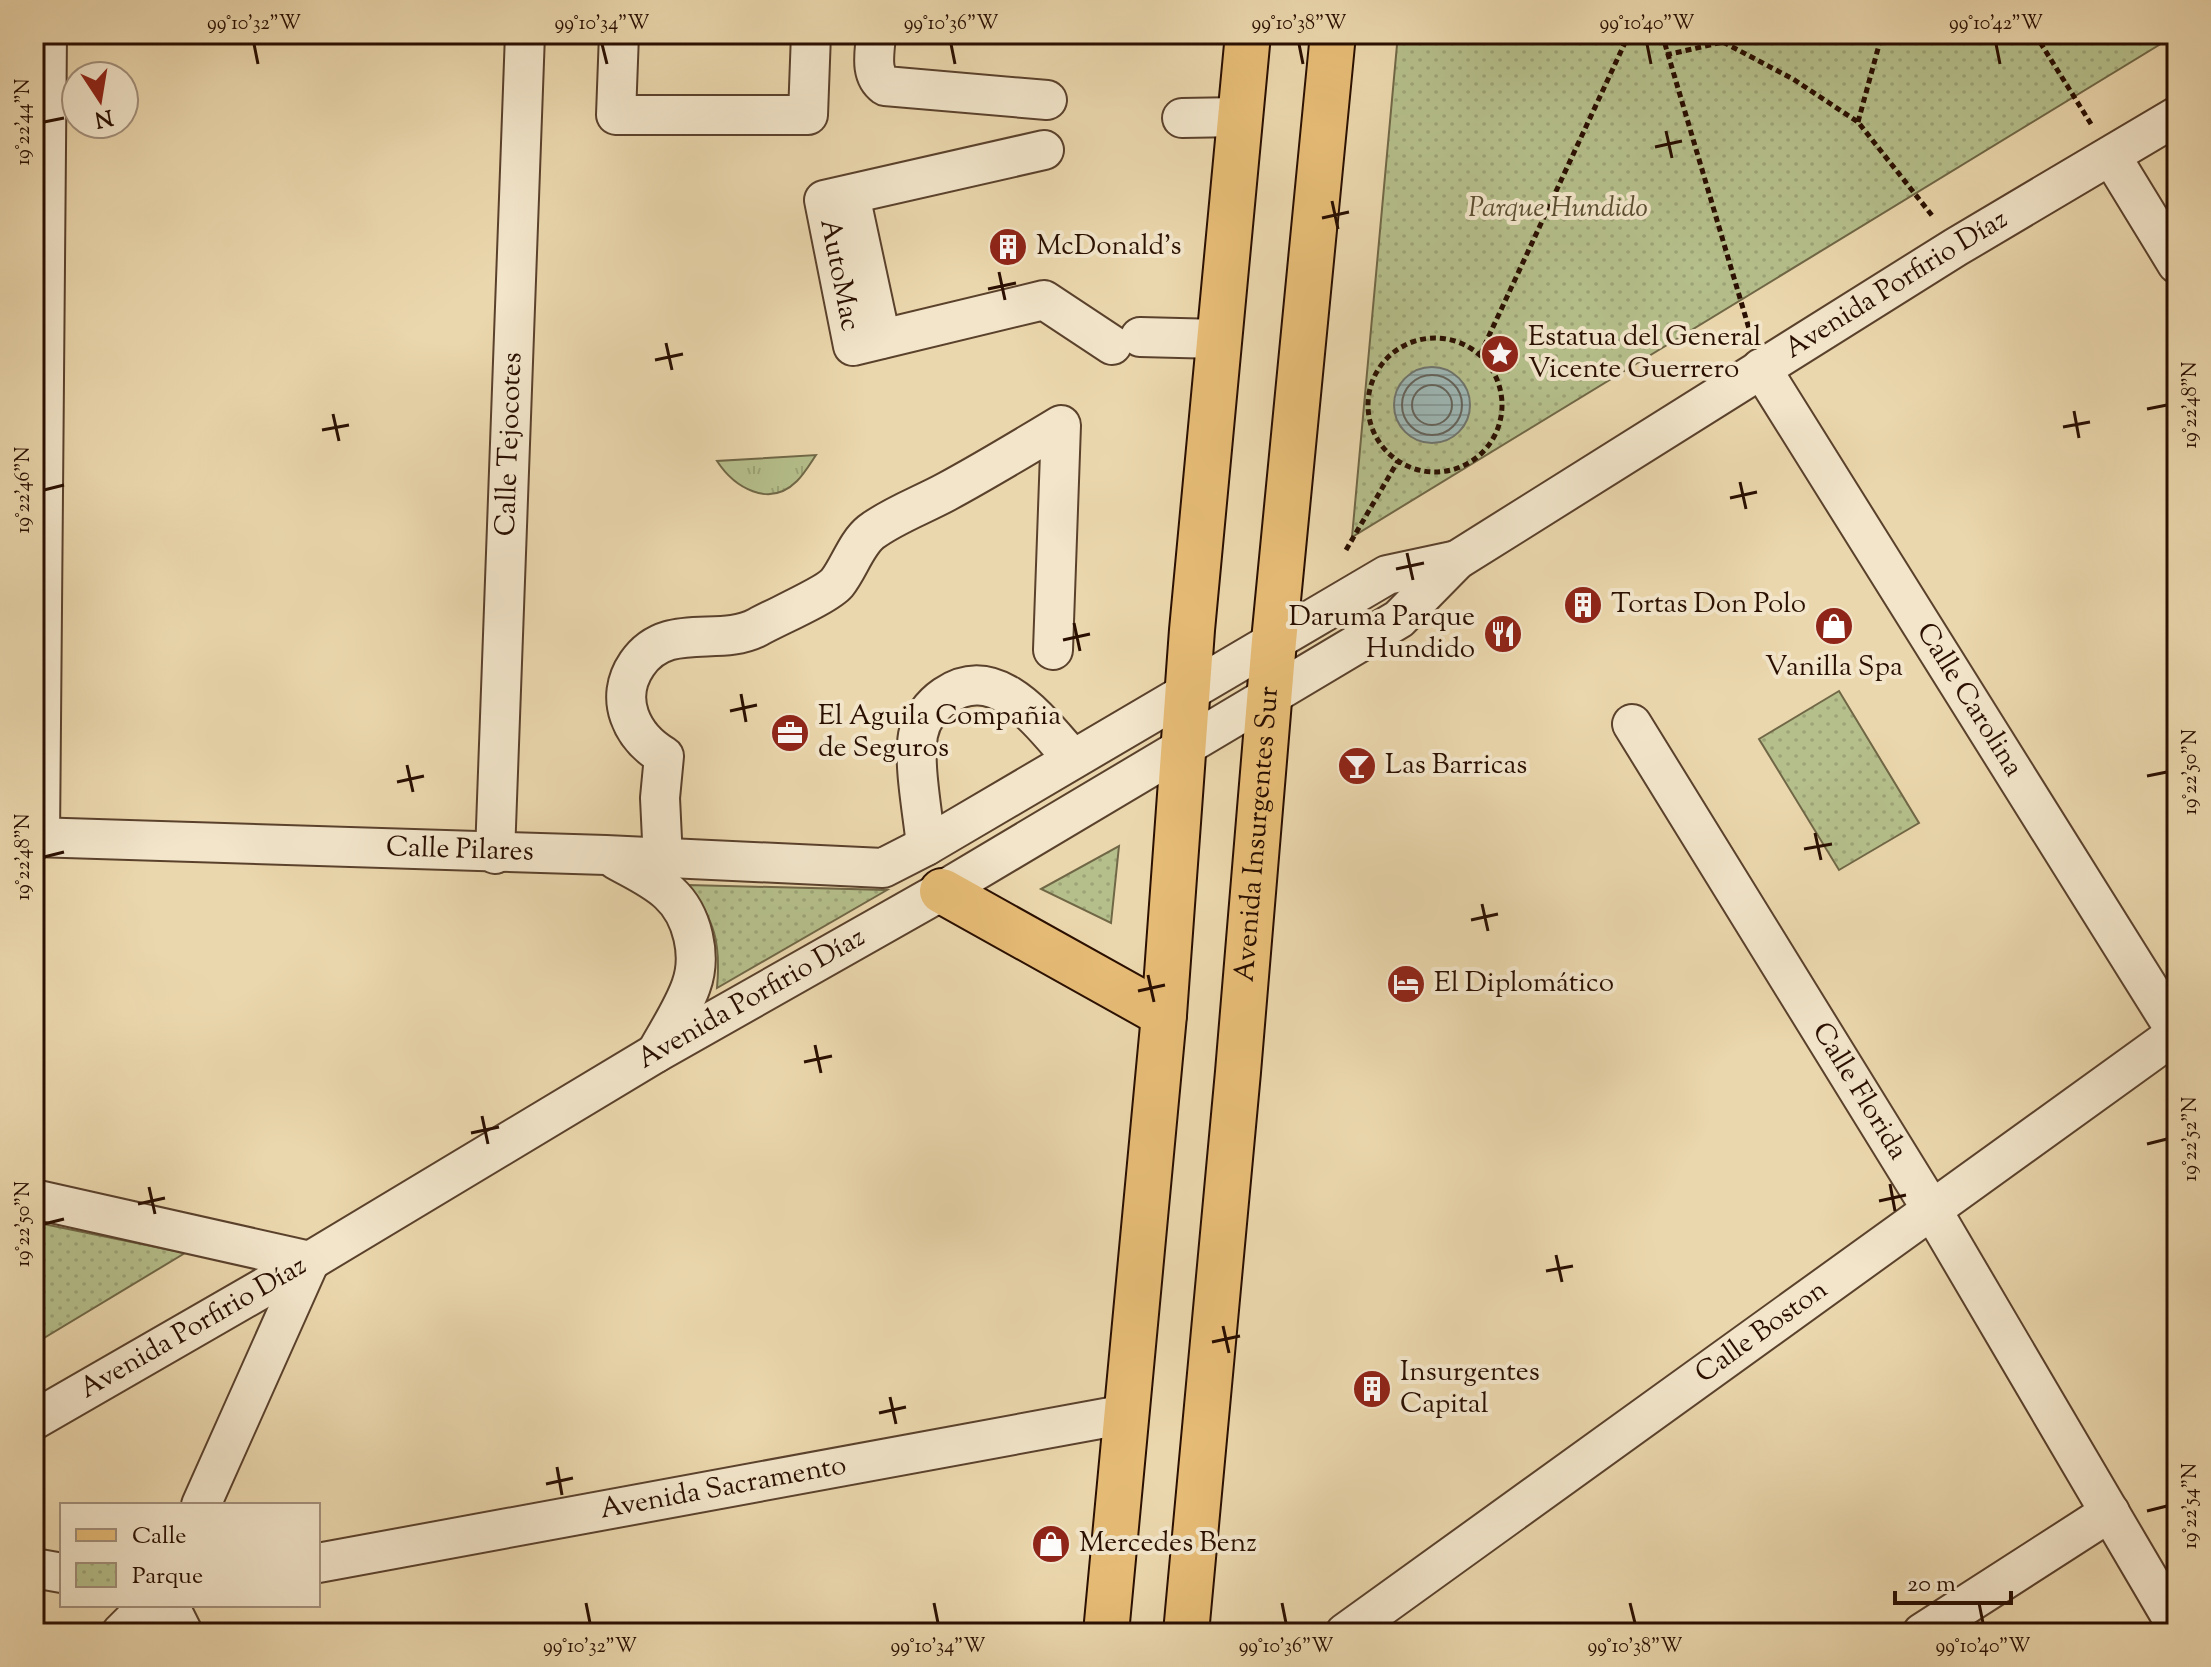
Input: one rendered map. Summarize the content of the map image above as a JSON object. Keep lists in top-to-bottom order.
{
  "streets": {
    "main road": ["Avenida Insurgentes Sur"],
    "street": [
      "AutoMac",
      "Avenida Porfirio Díaz",
      "Calle Tejocotes",
      "Calle Carolina",
      "Calle Pilares",
      "Calle Florida",
      "Calle Boston",
      "Avenida Sacramento"
    ]
  },
  "crossings": [
    ["Avenida Porfirio Díaz", "Calle Carolina"],
    ["Avenida Porfirio Díaz", "Avenida Insurgentes Sur"],
    ["Avenida Porfirio Díaz", "Calle Pilares"],
    ["Calle Tejocotes", "Calle Pilares"],
    ["Calle Carolina", "Calle Boston"],
    ["Calle Florida", "Calle Boston"]
  ],
  "parks": ["Parque Hundido"],
  "places": {
    "building": ["McDonald's", "Tortas Don Polo", "Insurgentes Capital"],
    "place": ["Estatua del General Vicente Guerrero"],
    "shop": ["Vanilla Spa", "Mercedes Benz"],
    "restaurant": ["Daruma Parque Hundido"],
    "office": ["El Aguila Compañia de Seguros"],
    "bar": ["Las Barricas"],
    "hotel": ["El Diplomático"]
  },
  "legend": ["Calle", "Parque"],
  "scale_bar": "20 m",
  "north": "bottom",
  "coordinates": [
    "99°10'32\"W",
    "99°10'34\"W",
    "99°10'36\"W",
    "99°10'38\"W",
    "99°10'40\"W",
    "99°10'42\"W",
    "19°22'44\"N",
    "19°22'48\"N",
    "19°22'46\"N",
    "19°22'50\"N",
    "19°22'52\"N",
    "19°22'54\"N"
  ]
}
